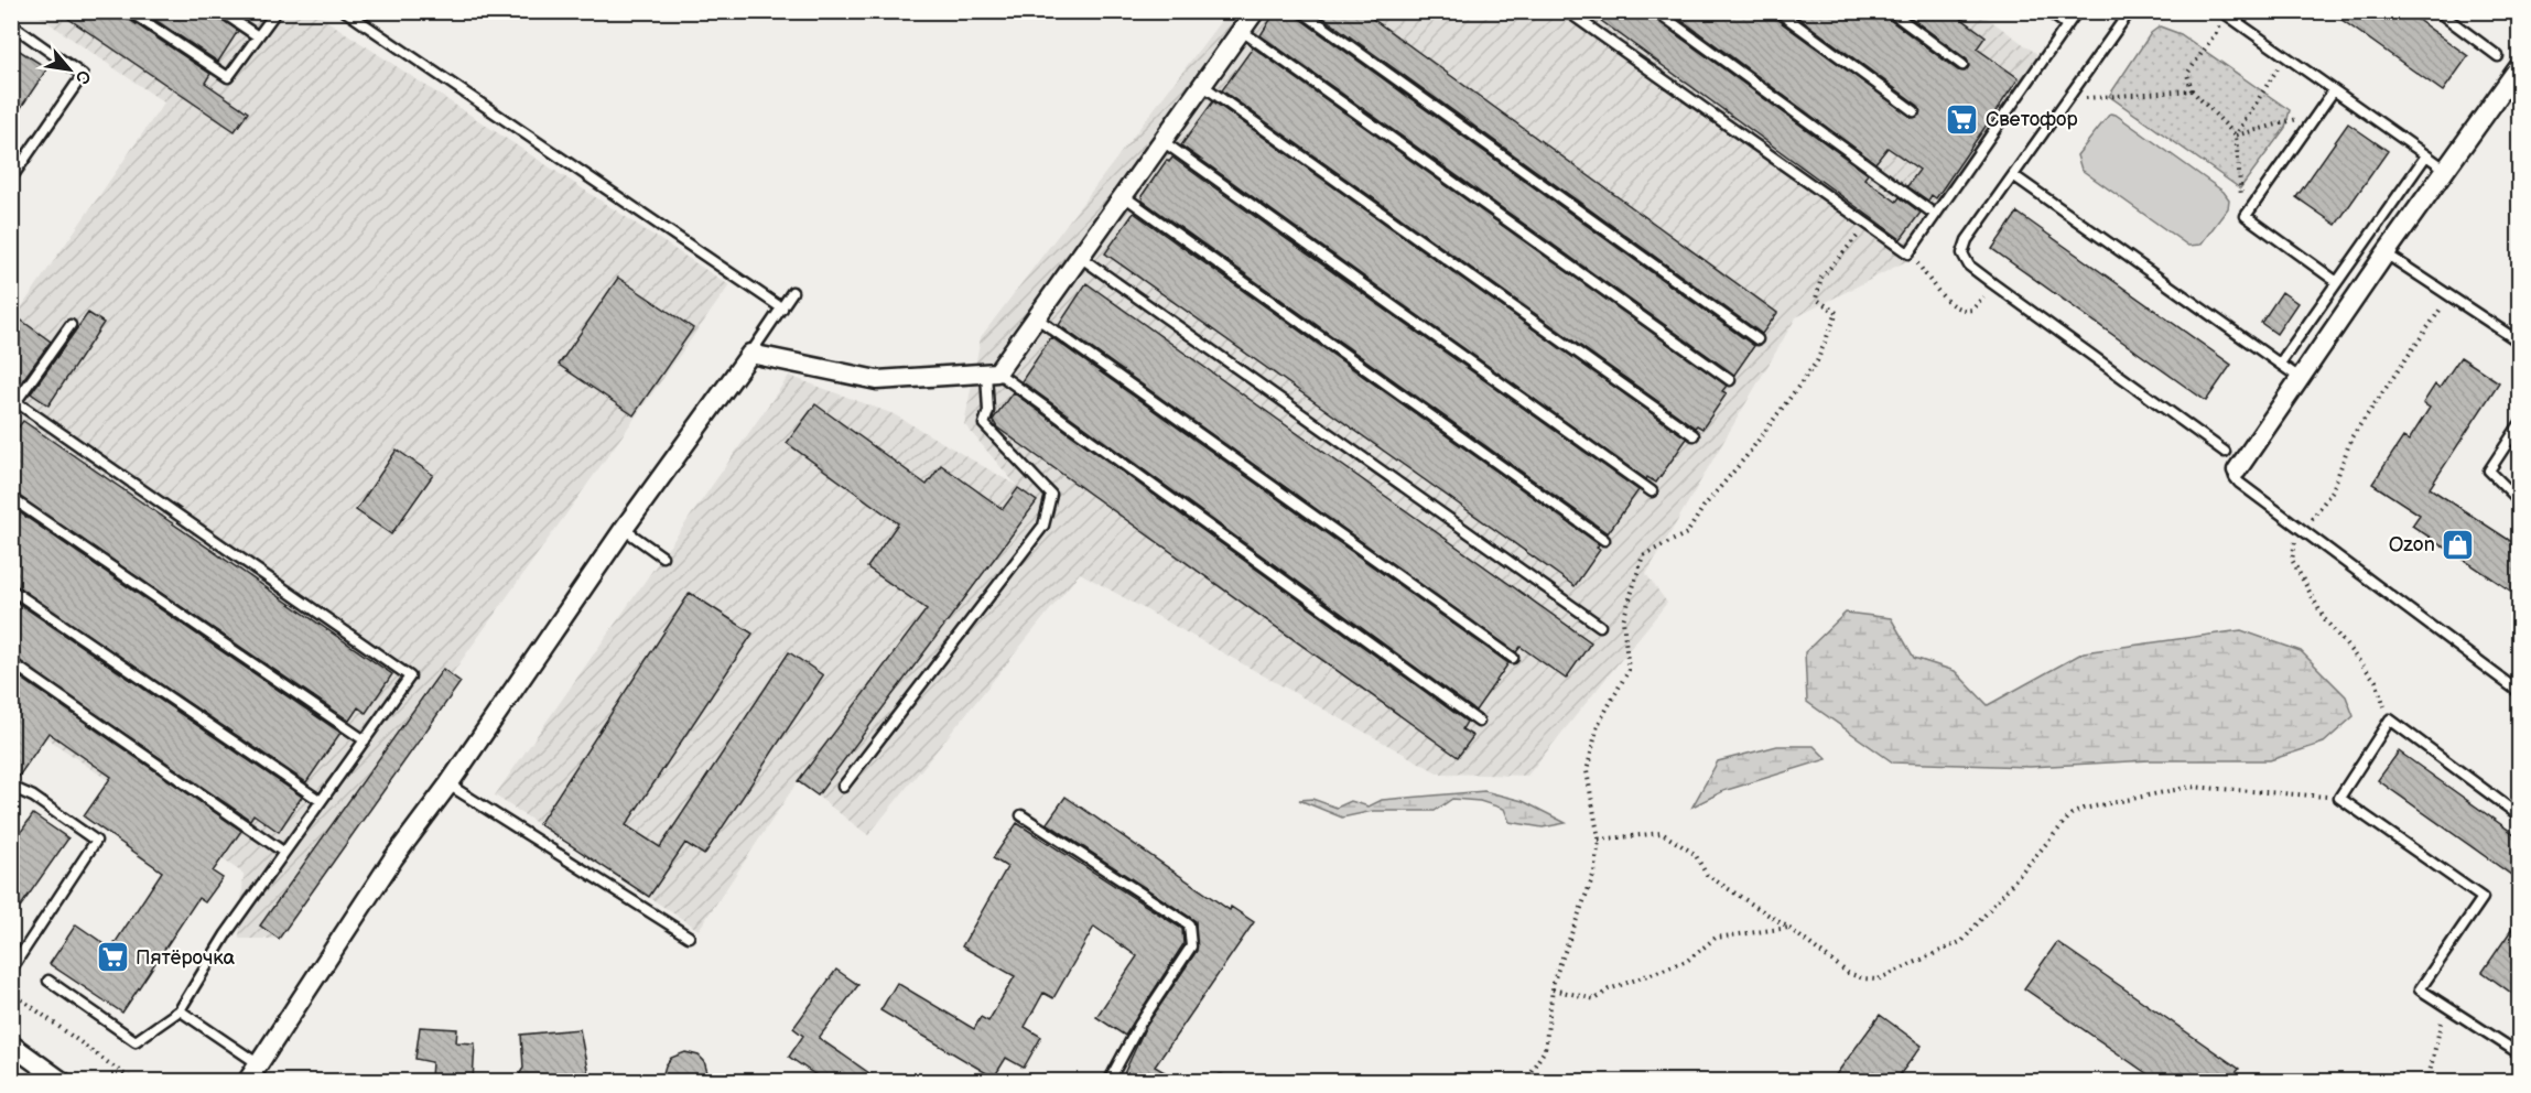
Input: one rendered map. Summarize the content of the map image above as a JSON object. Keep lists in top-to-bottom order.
{
  "places": {
    "supermarket": ["Светофор", "Пятёрочка"],
    "shop": ["Ozon"]
  },
  "north": "bottom right"
}
